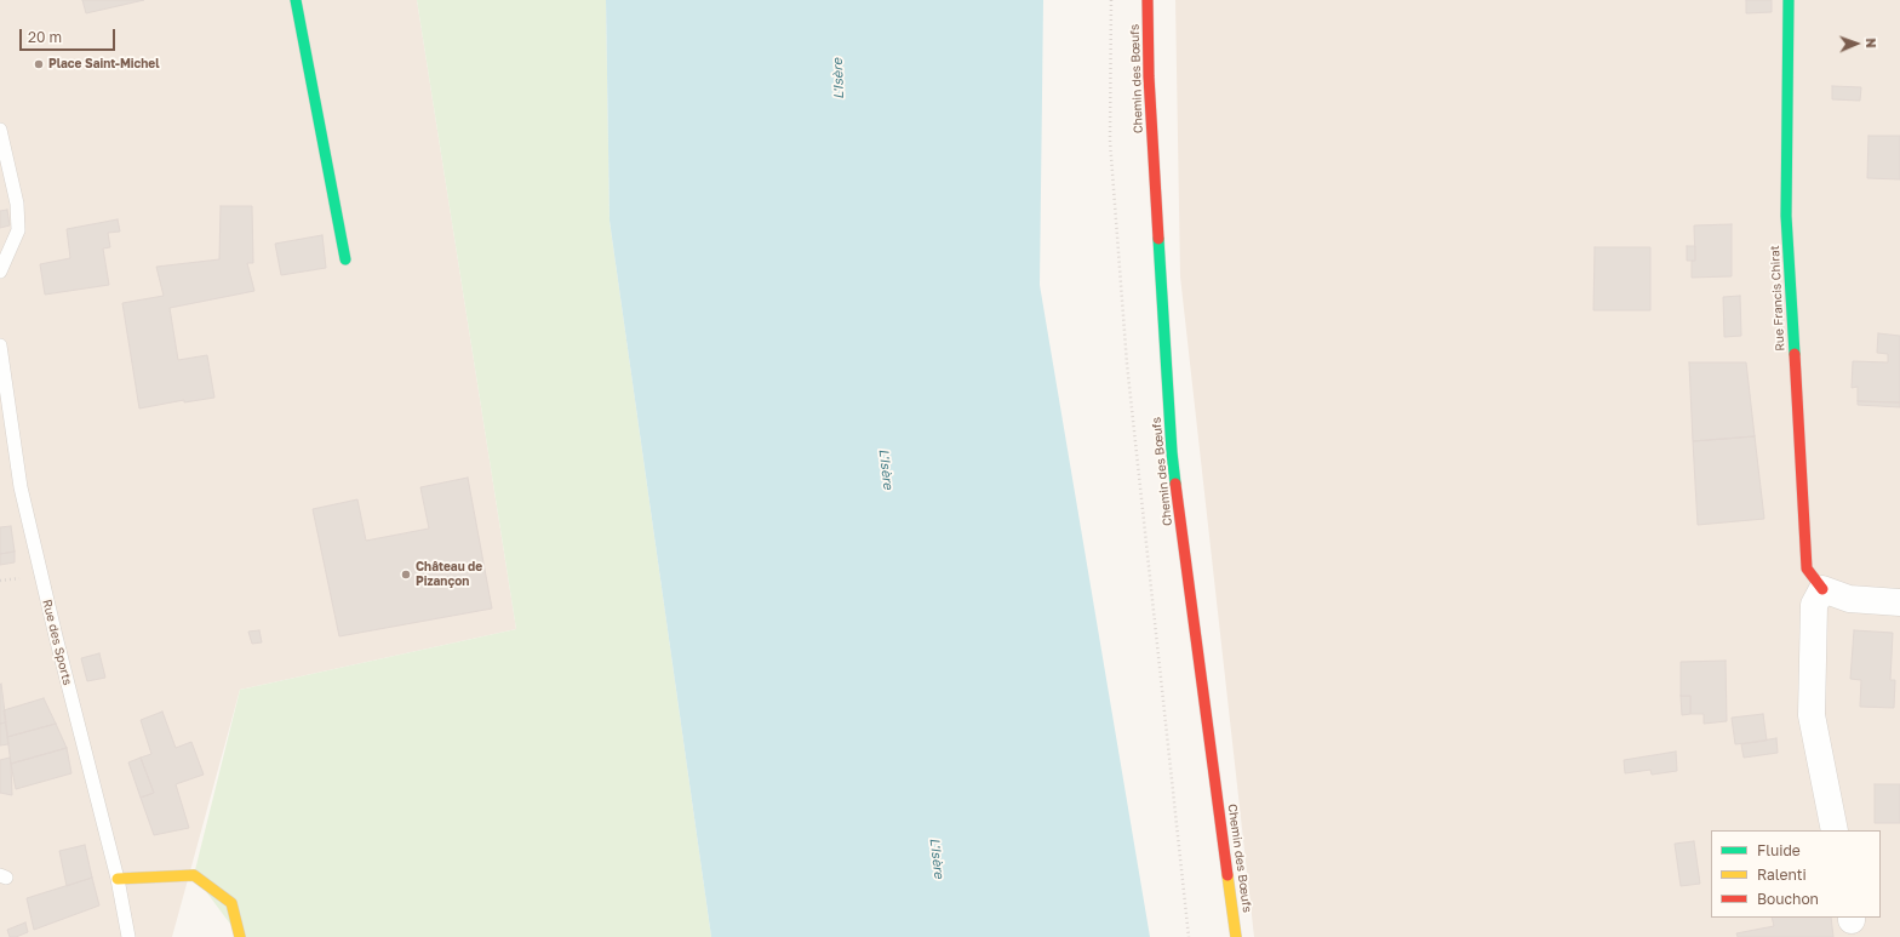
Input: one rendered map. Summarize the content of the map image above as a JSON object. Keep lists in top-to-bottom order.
{
  "streets": {
    "street": ["Chemin des Bœufs", "Rue Francis Chirat"],
    "lane": ["Rue des Sports"]
  },
  "water": ["L'Isère"],
  "places": ["Place Saint-Michel", "Château de Pizançon"],
  "legend": ["Fluide", "Ralenti", "Bouchon"],
  "scale_bar": "20 m",
  "north": "right"
}
